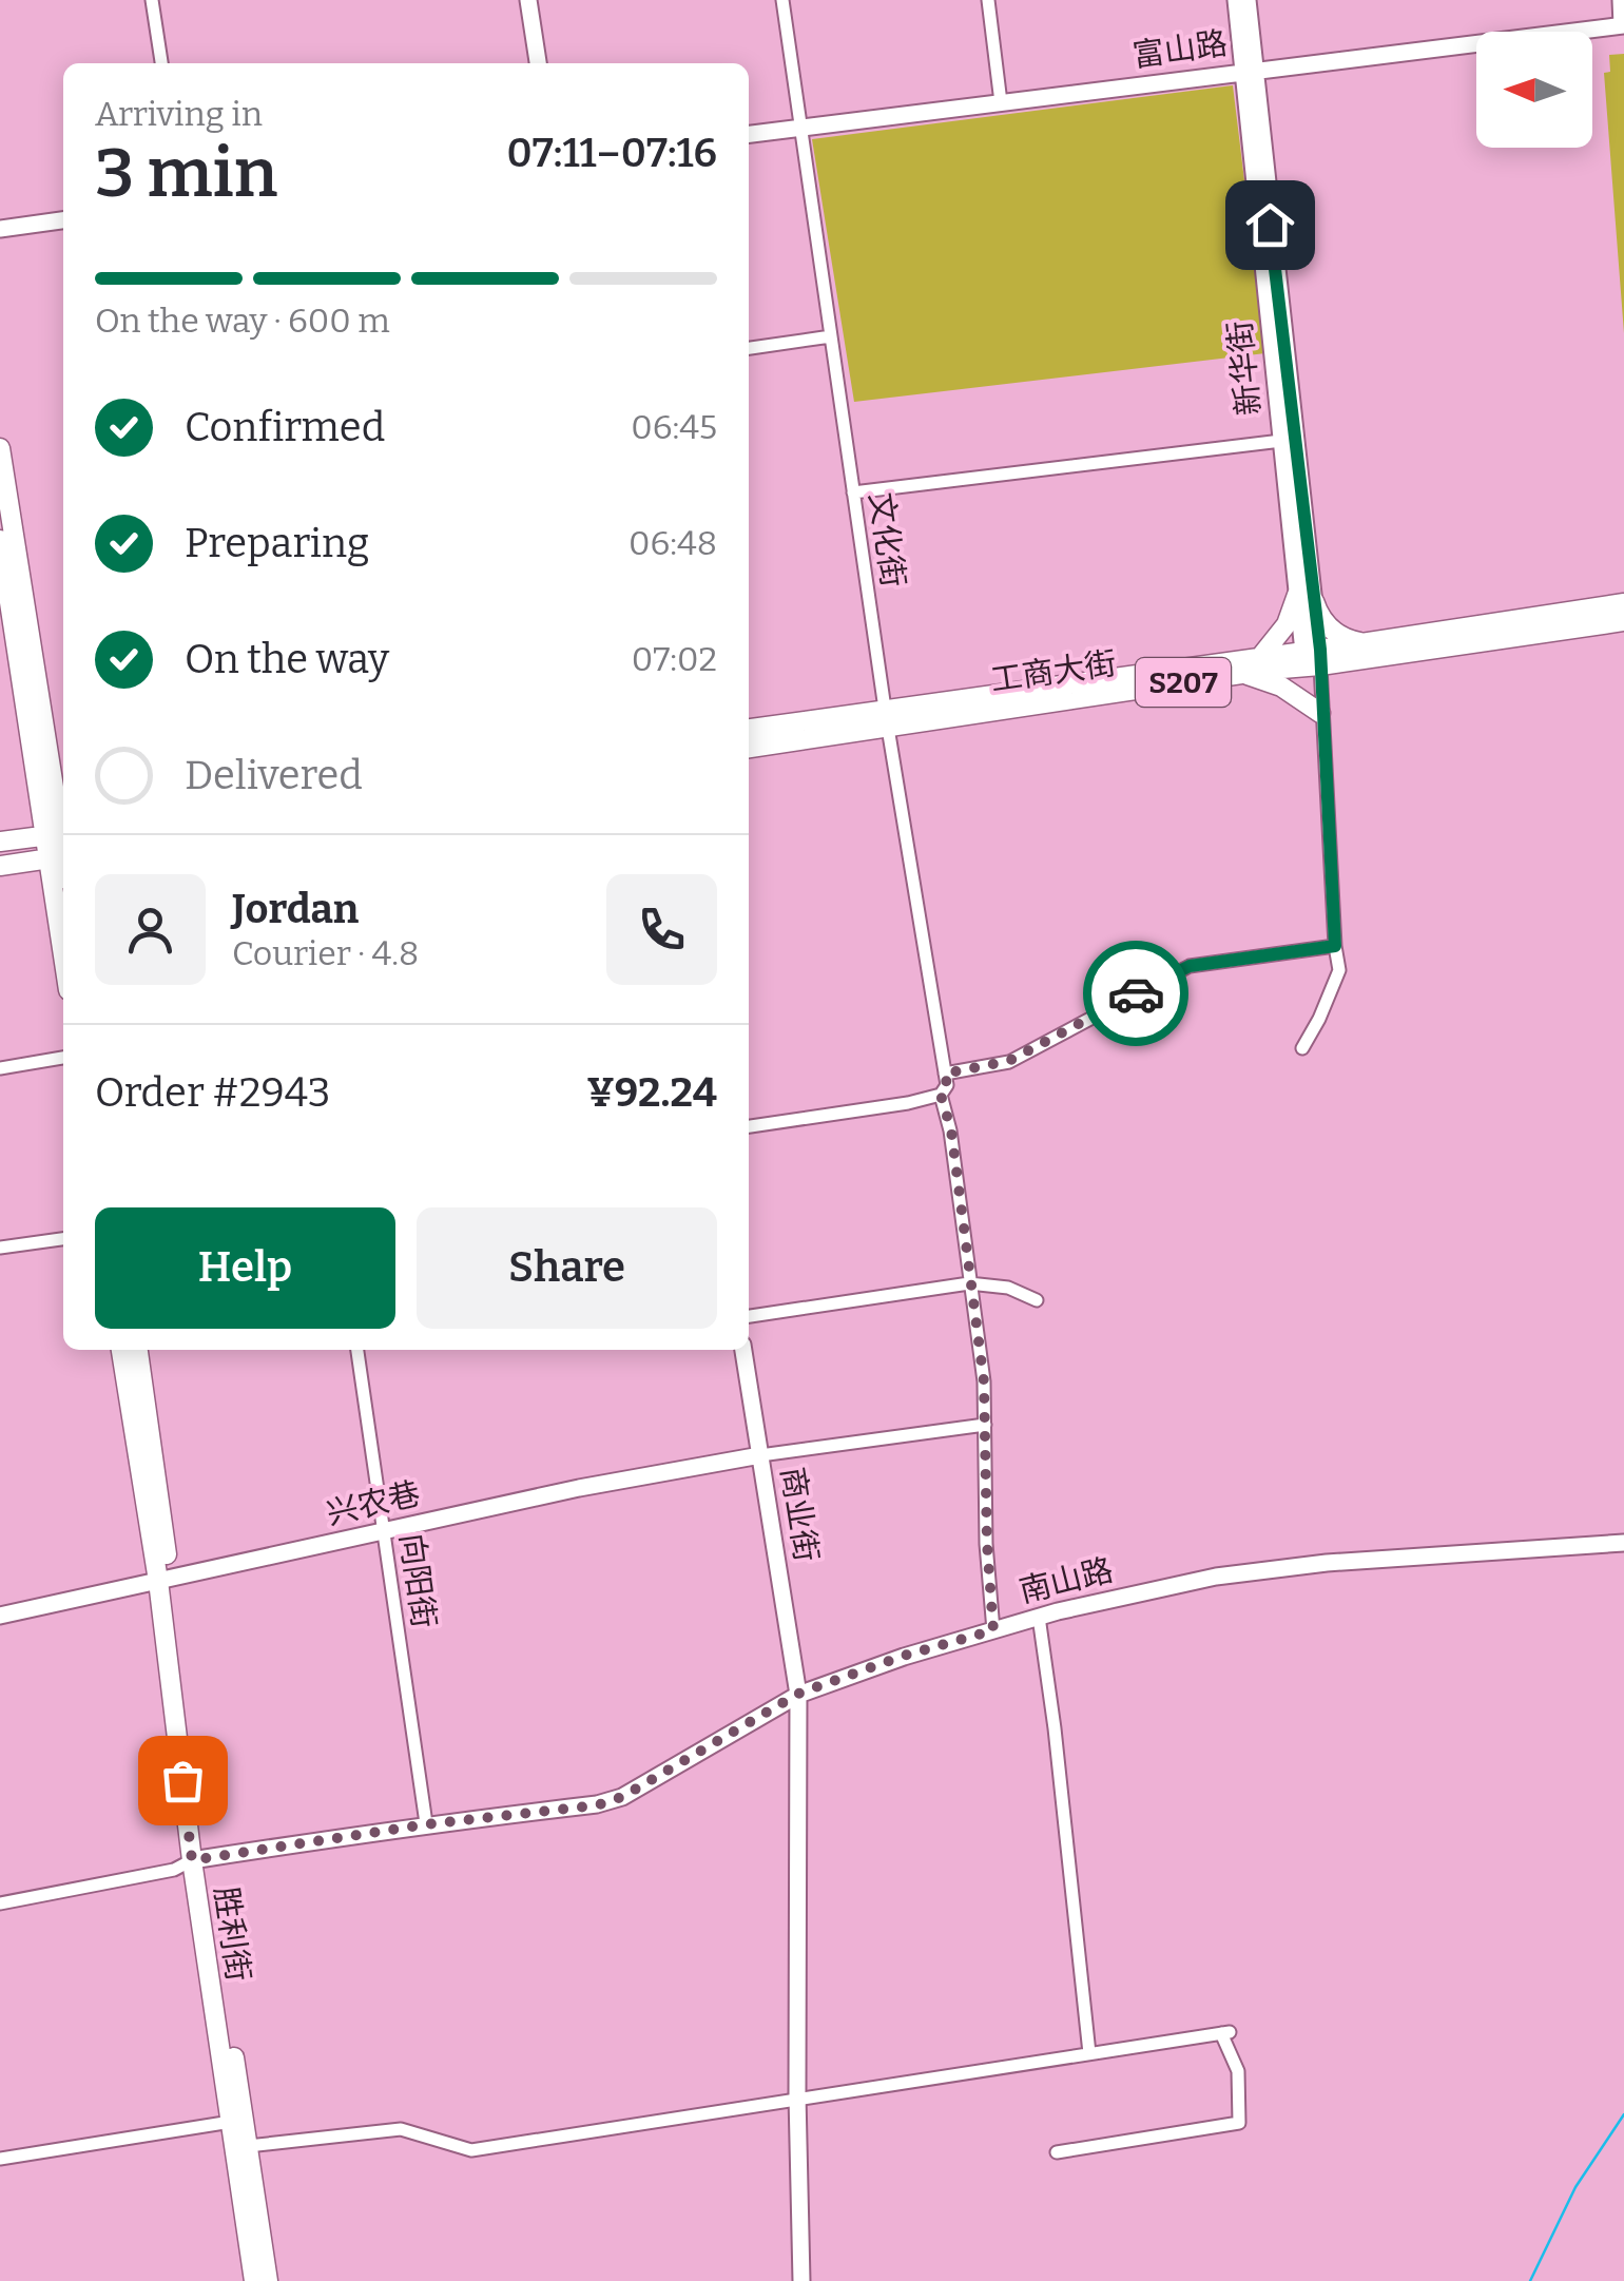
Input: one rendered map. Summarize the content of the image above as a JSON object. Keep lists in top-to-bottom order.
{
  "streets": {
    "main road": ["工商大街", "S207", "胜利街"],
    "street": [
      "富山路",
      "新华街",
      "文化街",
      "兴农巷",
      "商业街",
      "向阳街",
      "南山路"
    ]
  },
  "crossings": [
    ["富山路", "新华街"],
    ["富山路", "文化街"],
    ["新华街", "工商大街"],
    ["文化街", "工商大街"],
    ["文化街", "南山路"],
    ["兴农巷", "商业街"],
    ["兴农巷", "向阳街"],
    ["兴农巷", "胜利街"],
    ["商业街", "南山路"],
    ["向阳街", "南山路"],
    ["南山路", "胜利街"]
  ],
  "north": "left",
  "page": {
    "heading": ["3 min", "Arriving in", "07:11–07:16"],
    "panel": [
      "Jordan",
      "Courier · 4.8",
      "Order #2943",
      "¥92.24"
    ],
    "bar": "On the way · 600 m",
    "list": [
      ["Confirmed", "06:45"],
      ["Preparing", "06:48"],
      ["On the way", "07:02"],
      "Delivered"
    ],
    "buttons": ["Help", "Share"]
  }
}
